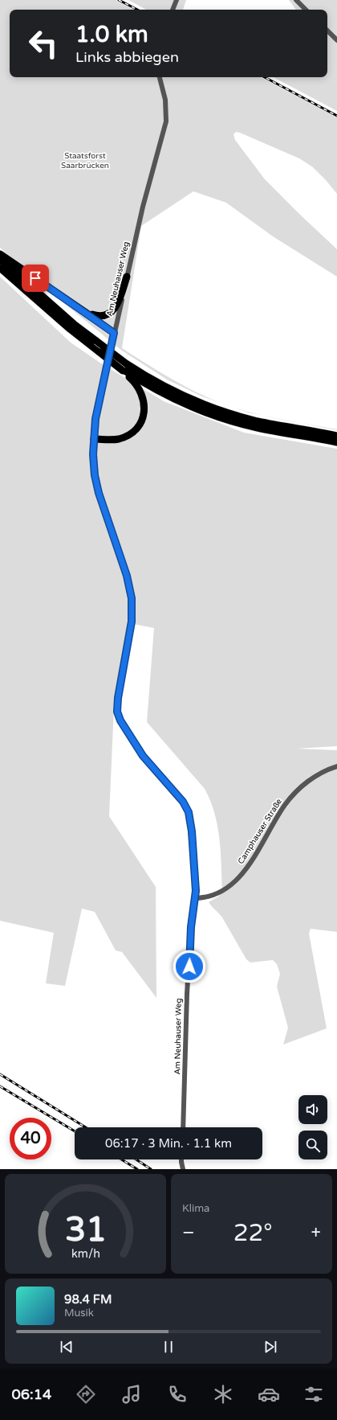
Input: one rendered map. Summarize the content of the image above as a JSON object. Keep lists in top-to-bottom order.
{
  "streets": {
    "street": ["Am Neuhauser Weg", "Camphauser Straße"]
  },
  "crossings": [
    ["Am Neuhauser Weg", "Camphauser Straße"]
  ],
  "parks": ["Staatsforst Saarbrücken"],
  "page": {
    "turn": ["1.0 km", "Links abbiegen"],
    "limit": "40",
    "trip": "06:17 · 3 Min. · 1.1 km",
    "tile": "Klima",
    "heat": ["−", "22°", "+"],
    "song": ["98.4 FM", "Musik"],
    "tabs": "06:14",
    "gauge": ["31", "km/h"]
  }
}
